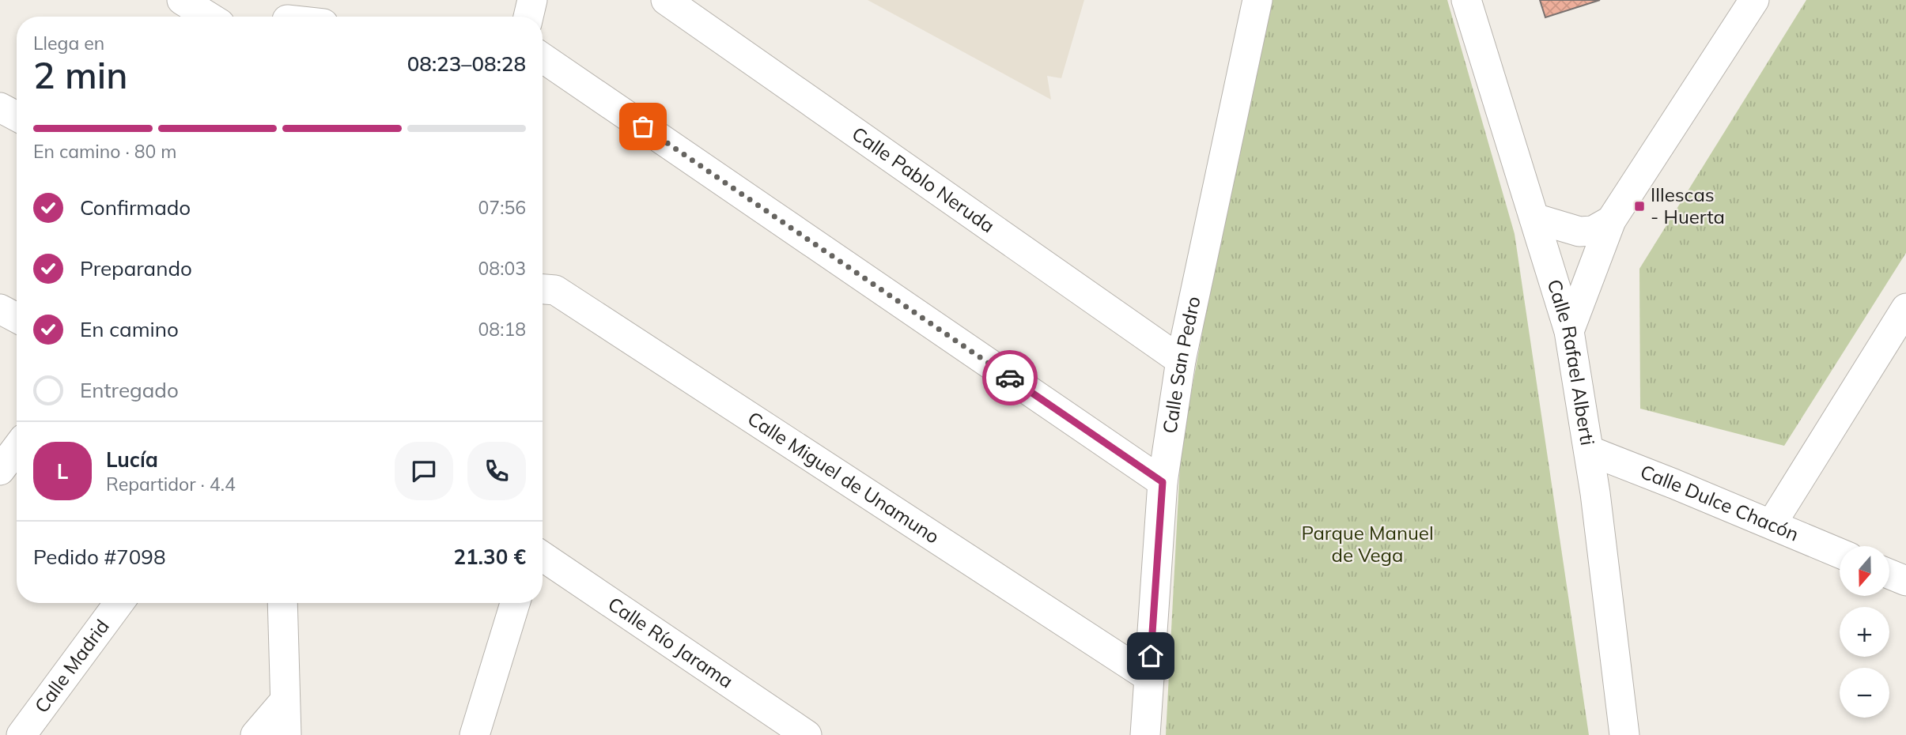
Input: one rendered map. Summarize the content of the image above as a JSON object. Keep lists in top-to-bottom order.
{
  "streets": {
    "street": [
      "Calle Pablo Neruda",
      "Calle Rafael Alberti",
      "Calle San Pedro",
      "Calle Miguel de Unamuno",
      "Calle Dulce Chacón",
      "Calle Río Jarama",
      "Calle Madrid"
    ]
  },
  "crossings": [
    ["Calle Pablo Neruda", "Calle San Pedro"],
    ["Calle Rafael Alberti", "Calle Dulce Chacón"],
    ["Calle San Pedro", "Calle Miguel de Unamuno"]
  ],
  "parks": ["Parque Manuel de Vega"],
  "places": {
    "transit": ["Illescas - Huerta"]
  },
  "north": "bottom",
  "page": {
    "heading": ["2 min", "Llega en", "08:23–08:28"],
    "panel": [
      "Lucía",
      "Repartidor · 4.4",
      "Pedido #7098",
      "21.30 €"
    ],
    "bar": "En camino · 80 m",
    "list": [
      ["Confirmado", "07:56"],
      ["Preparando", "08:03"],
      ["En camino", "08:18"],
      "Entregado"
    ],
    "round": "L",
    "map_buttons": ["+", "−"]
  }
}
